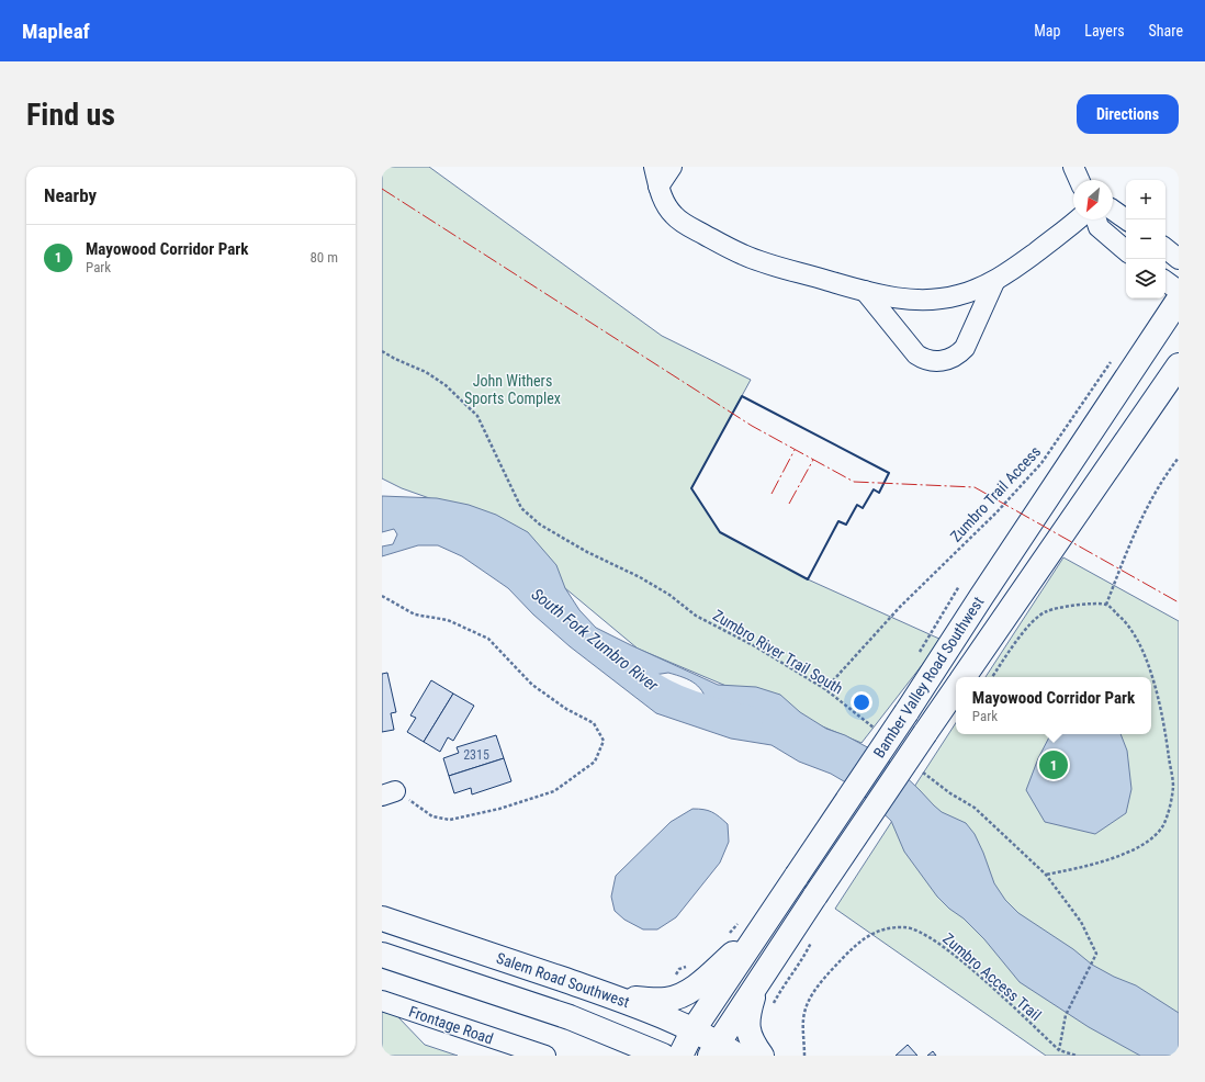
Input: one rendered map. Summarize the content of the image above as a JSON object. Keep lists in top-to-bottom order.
{
  "streets": {
    "main road": ["Bamber Valley Road Southwest", "Salem Road Southwest"],
    "street": ["Frontage Road"],
    "path": ["Zumbro Trail Access", "Zumbro River Trail South", "Zumbro Access Trail"]
  },
  "crossings": [
    ["Zumbro Trail Access", "Zumbro River Trail South"],
    ["Bamber Valley Road Southwest", "Salem Road Southwest"]
  ],
  "water": ["South Fork Zumbro River"],
  "parks": ["John Withers Sports Complex"],
  "house_numbers": ["2315"],
  "north": "bottom left",
  "page": {
    "header": "Mapleaf",
    "nav": ["Map", "Layers", "Share"],
    "buttons": "Directions",
    "title": "Find us",
    "heading": "Nearby",
    "map_buttons": ["+", "−"],
    "list": [
      {
        "mark": "1",
        "name": "Mayowood Corridor Park",
        "note": "Park",
        "value": "80 m"
      }
    ],
    "popup": ["Mayowood Corridor Park", "Park"],
    "pins": "1"
  }
}
